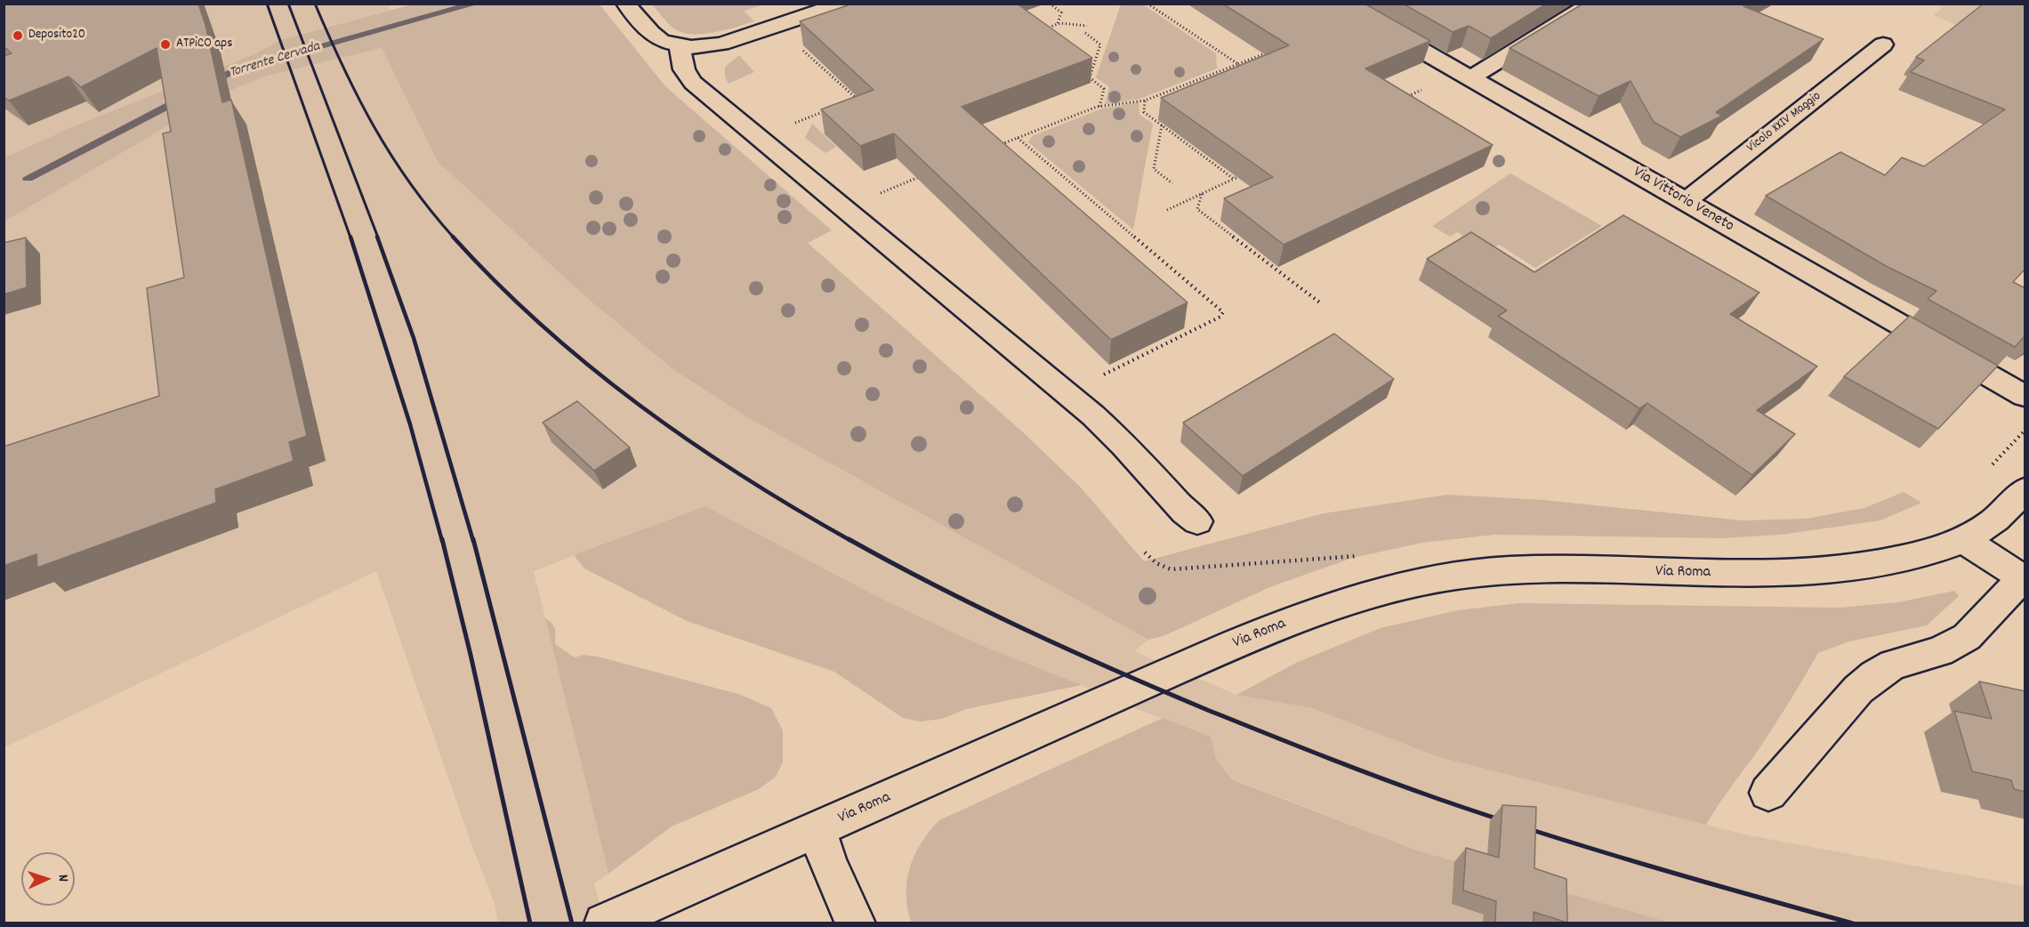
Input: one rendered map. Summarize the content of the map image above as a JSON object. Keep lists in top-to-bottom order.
{
  "streets": {
    "street": ["Vicolo XXIV Maggio", "Via Vittorio Veneto", "Via Roma"]
  },
  "crossings": [
    ["Vicolo XXIV Maggio", "Via Vittorio Veneto"]
  ],
  "water": ["Torrente Cervada"],
  "places": ["Deposito20", "ATPiCO aps"],
  "north": "right"
}
